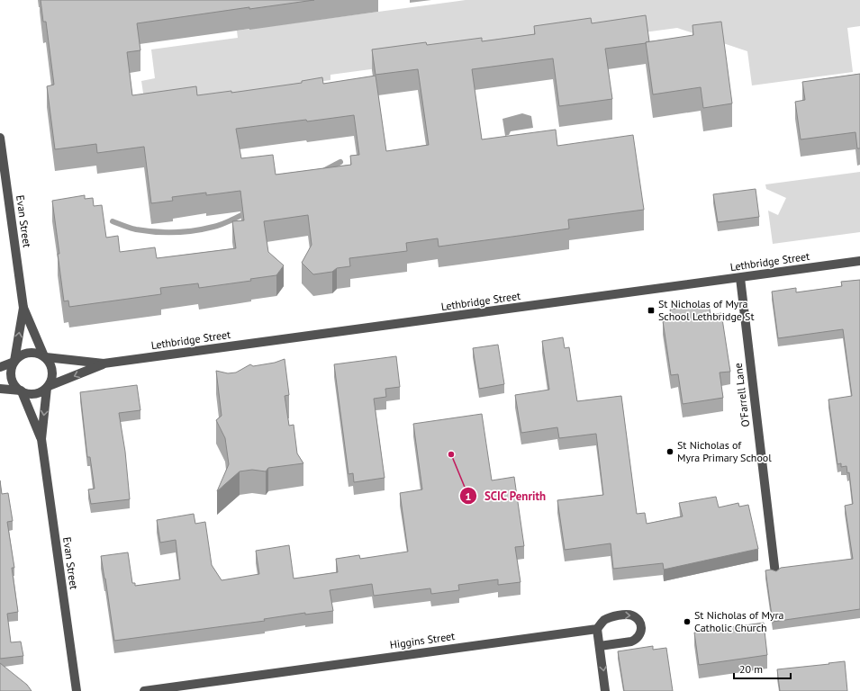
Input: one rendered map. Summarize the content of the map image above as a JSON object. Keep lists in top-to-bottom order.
{
  "streets": {
    "street": [
      "Evan Street",
      "Lethbridge Street",
      "O'Farrell Lane",
      "Higgins Street"
    ]
  },
  "crossings": [
    ["Evan Street", "Lethbridge Street"],
    ["Lethbridge Street", "O'Farrell Lane"]
  ],
  "places": {
    "transit": ["St Nicholas of Myra School Lethbridge St"],
    "other": ["St Nicholas of Myra Primary School", "SCIC Penrith", "St Nicholas of Myra Catholic Church"]
  },
  "scale_bar": "20 m"
}
